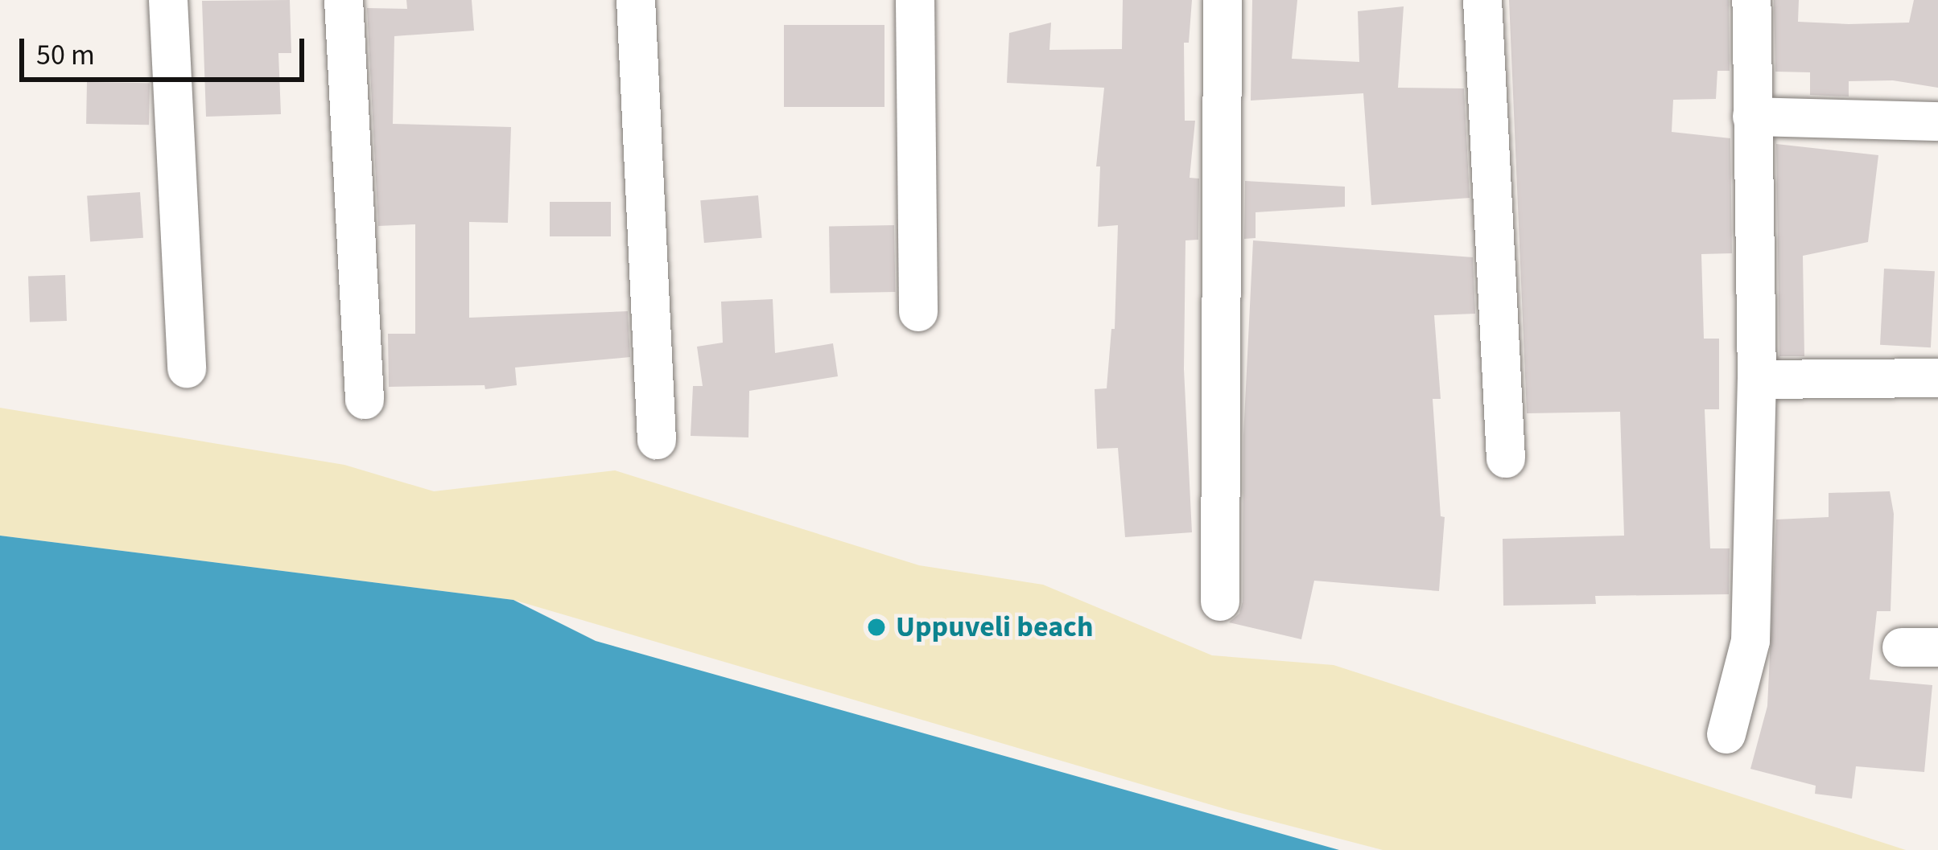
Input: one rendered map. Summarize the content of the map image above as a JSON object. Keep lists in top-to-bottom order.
{
  "places": ["Uppuveli beach"],
  "scale_bar": "50 m"
}
